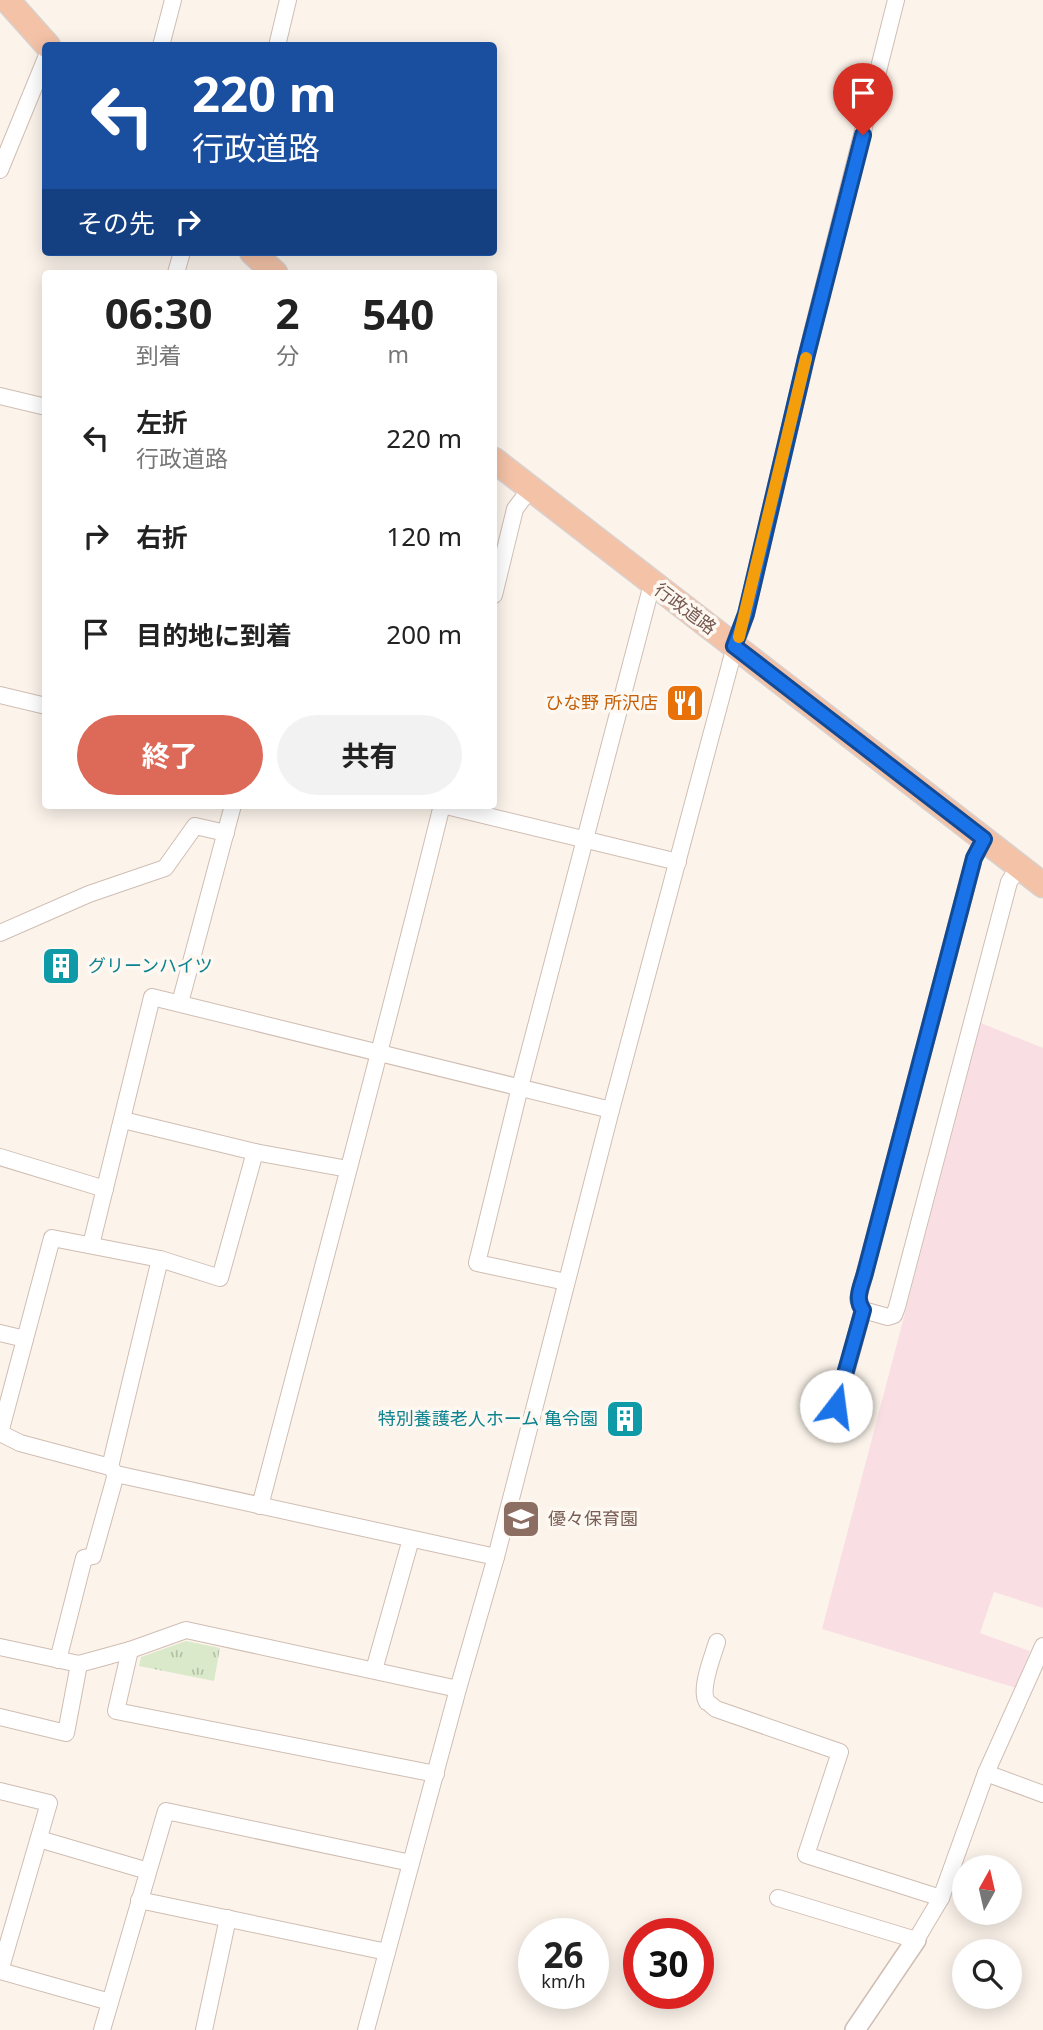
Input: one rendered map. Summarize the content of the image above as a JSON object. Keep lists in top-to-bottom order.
{
  "streets": {
    "highway": ["行政道路"]
  },
  "places": {
    "restaurant": ["ひな野 所沢店"],
    "building": ["グリーンハイツ", "特別養護老人ホーム 亀令園"],
    "school or university": ["優々保育園"]
  },
  "north": "top",
  "page": {
    "turn": ["220 m", "行政道路"],
    "then": "その先",
    "eta": [
      "06:30",
      "到着",
      "2",
      "分",
      "540",
      "m"
    ],
    "list": [
      {
        "name": "左折",
        "note": "行政道路",
        "value": "220 m"
      },
      {
        "name": "右折",
        "value": "120 m"
      },
      {
        "name": "目的地に到着",
        "value": "200 m"
      }
    ],
    "buttons": ["終了", "共有"],
    "speed": "26 km/h",
    "limit": "30"
  }
}
